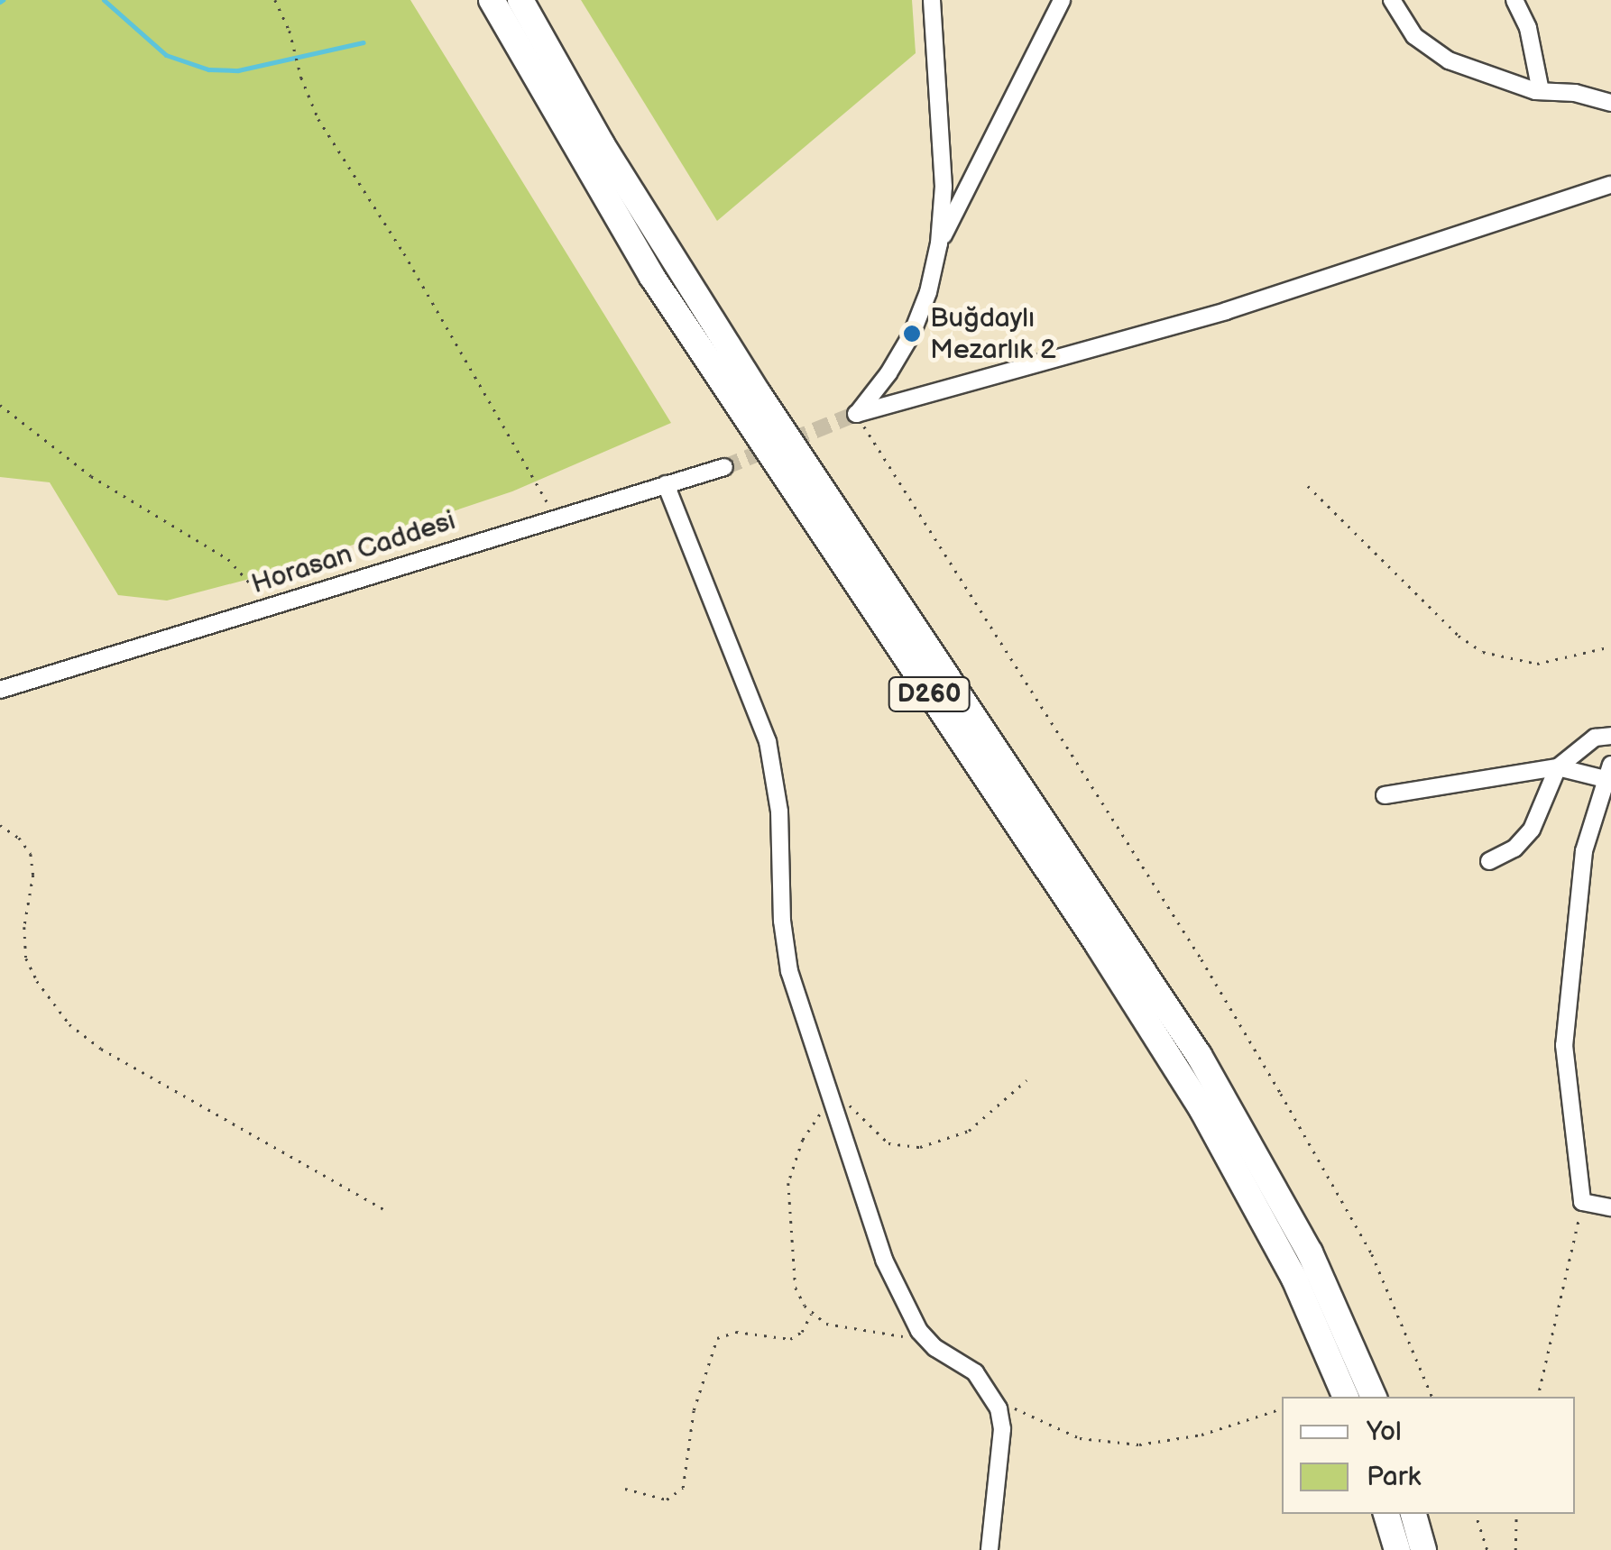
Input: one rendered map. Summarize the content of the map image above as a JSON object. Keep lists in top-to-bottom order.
{
  "streets": {
    "highway": ["D260"],
    "street": ["Horasan Caddesi"]
  },
  "places": ["Buğdaylı Mezarlık 2"],
  "legend": ["Yol", "Park"]
}
